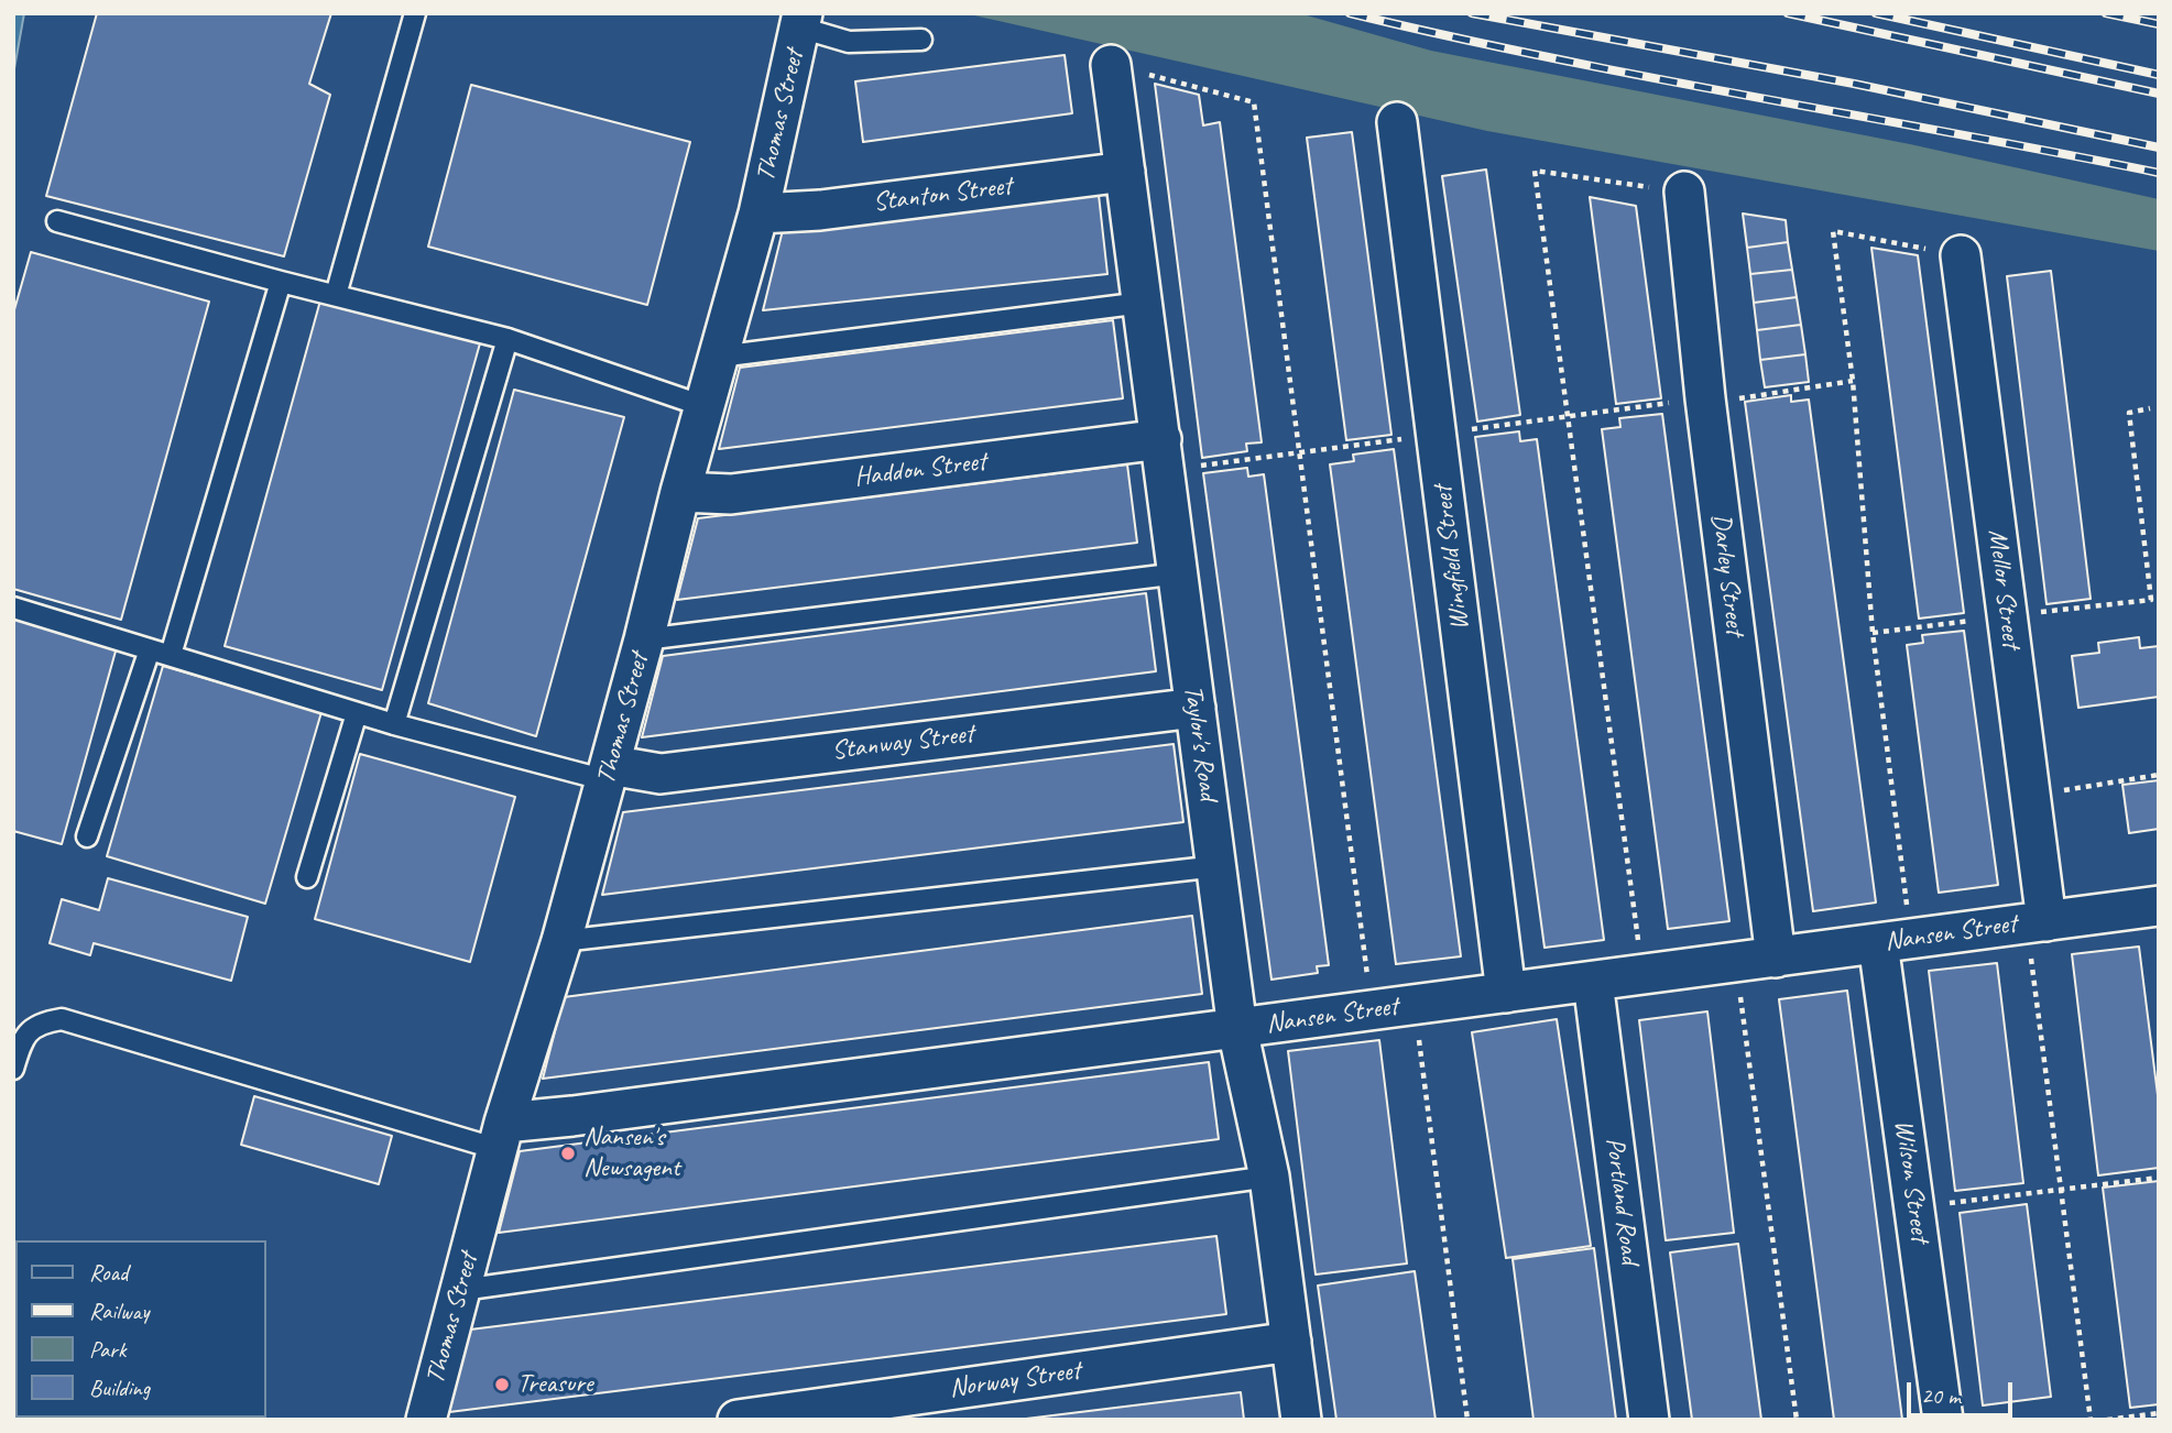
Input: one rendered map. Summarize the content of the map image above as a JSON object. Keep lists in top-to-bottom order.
{
  "streets": {
    "street": [
      "Thomas Street",
      "Stanton Street",
      "Haddon Street",
      "Wingfield Street",
      "Darley Street",
      "Mellor Street",
      "Stanway Street",
      "Taylor's Road",
      "Nansen Street",
      "Wilson Street",
      "Portland Road",
      "Norway Street"
    ]
  },
  "crossings": [
    ["Thomas Street", "Stanton Street"],
    ["Thomas Street", "Haddon Street"],
    ["Thomas Street", "Stanway Street"],
    ["Thomas Street", "Nansen Street"],
    ["Stanton Street", "Taylor's Road"],
    ["Haddon Street", "Taylor's Road"],
    ["Wingfield Street", "Nansen Street"],
    ["Darley Street", "Nansen Street"],
    ["Mellor Street", "Nansen Street"],
    ["Stanway Street", "Taylor's Road"],
    ["Taylor's Road", "Nansen Street"],
    ["Taylor's Road", "Norway Street"],
    ["Nansen Street", "Wilson Street"],
    ["Nansen Street", "Portland Road"]
  ],
  "places": ["Nansen's Newsagent", "Treasure"],
  "legend": [
    "Road",
    "Railway",
    "Park",
    "Building"
  ],
  "scale_bar": "20 m"
}
